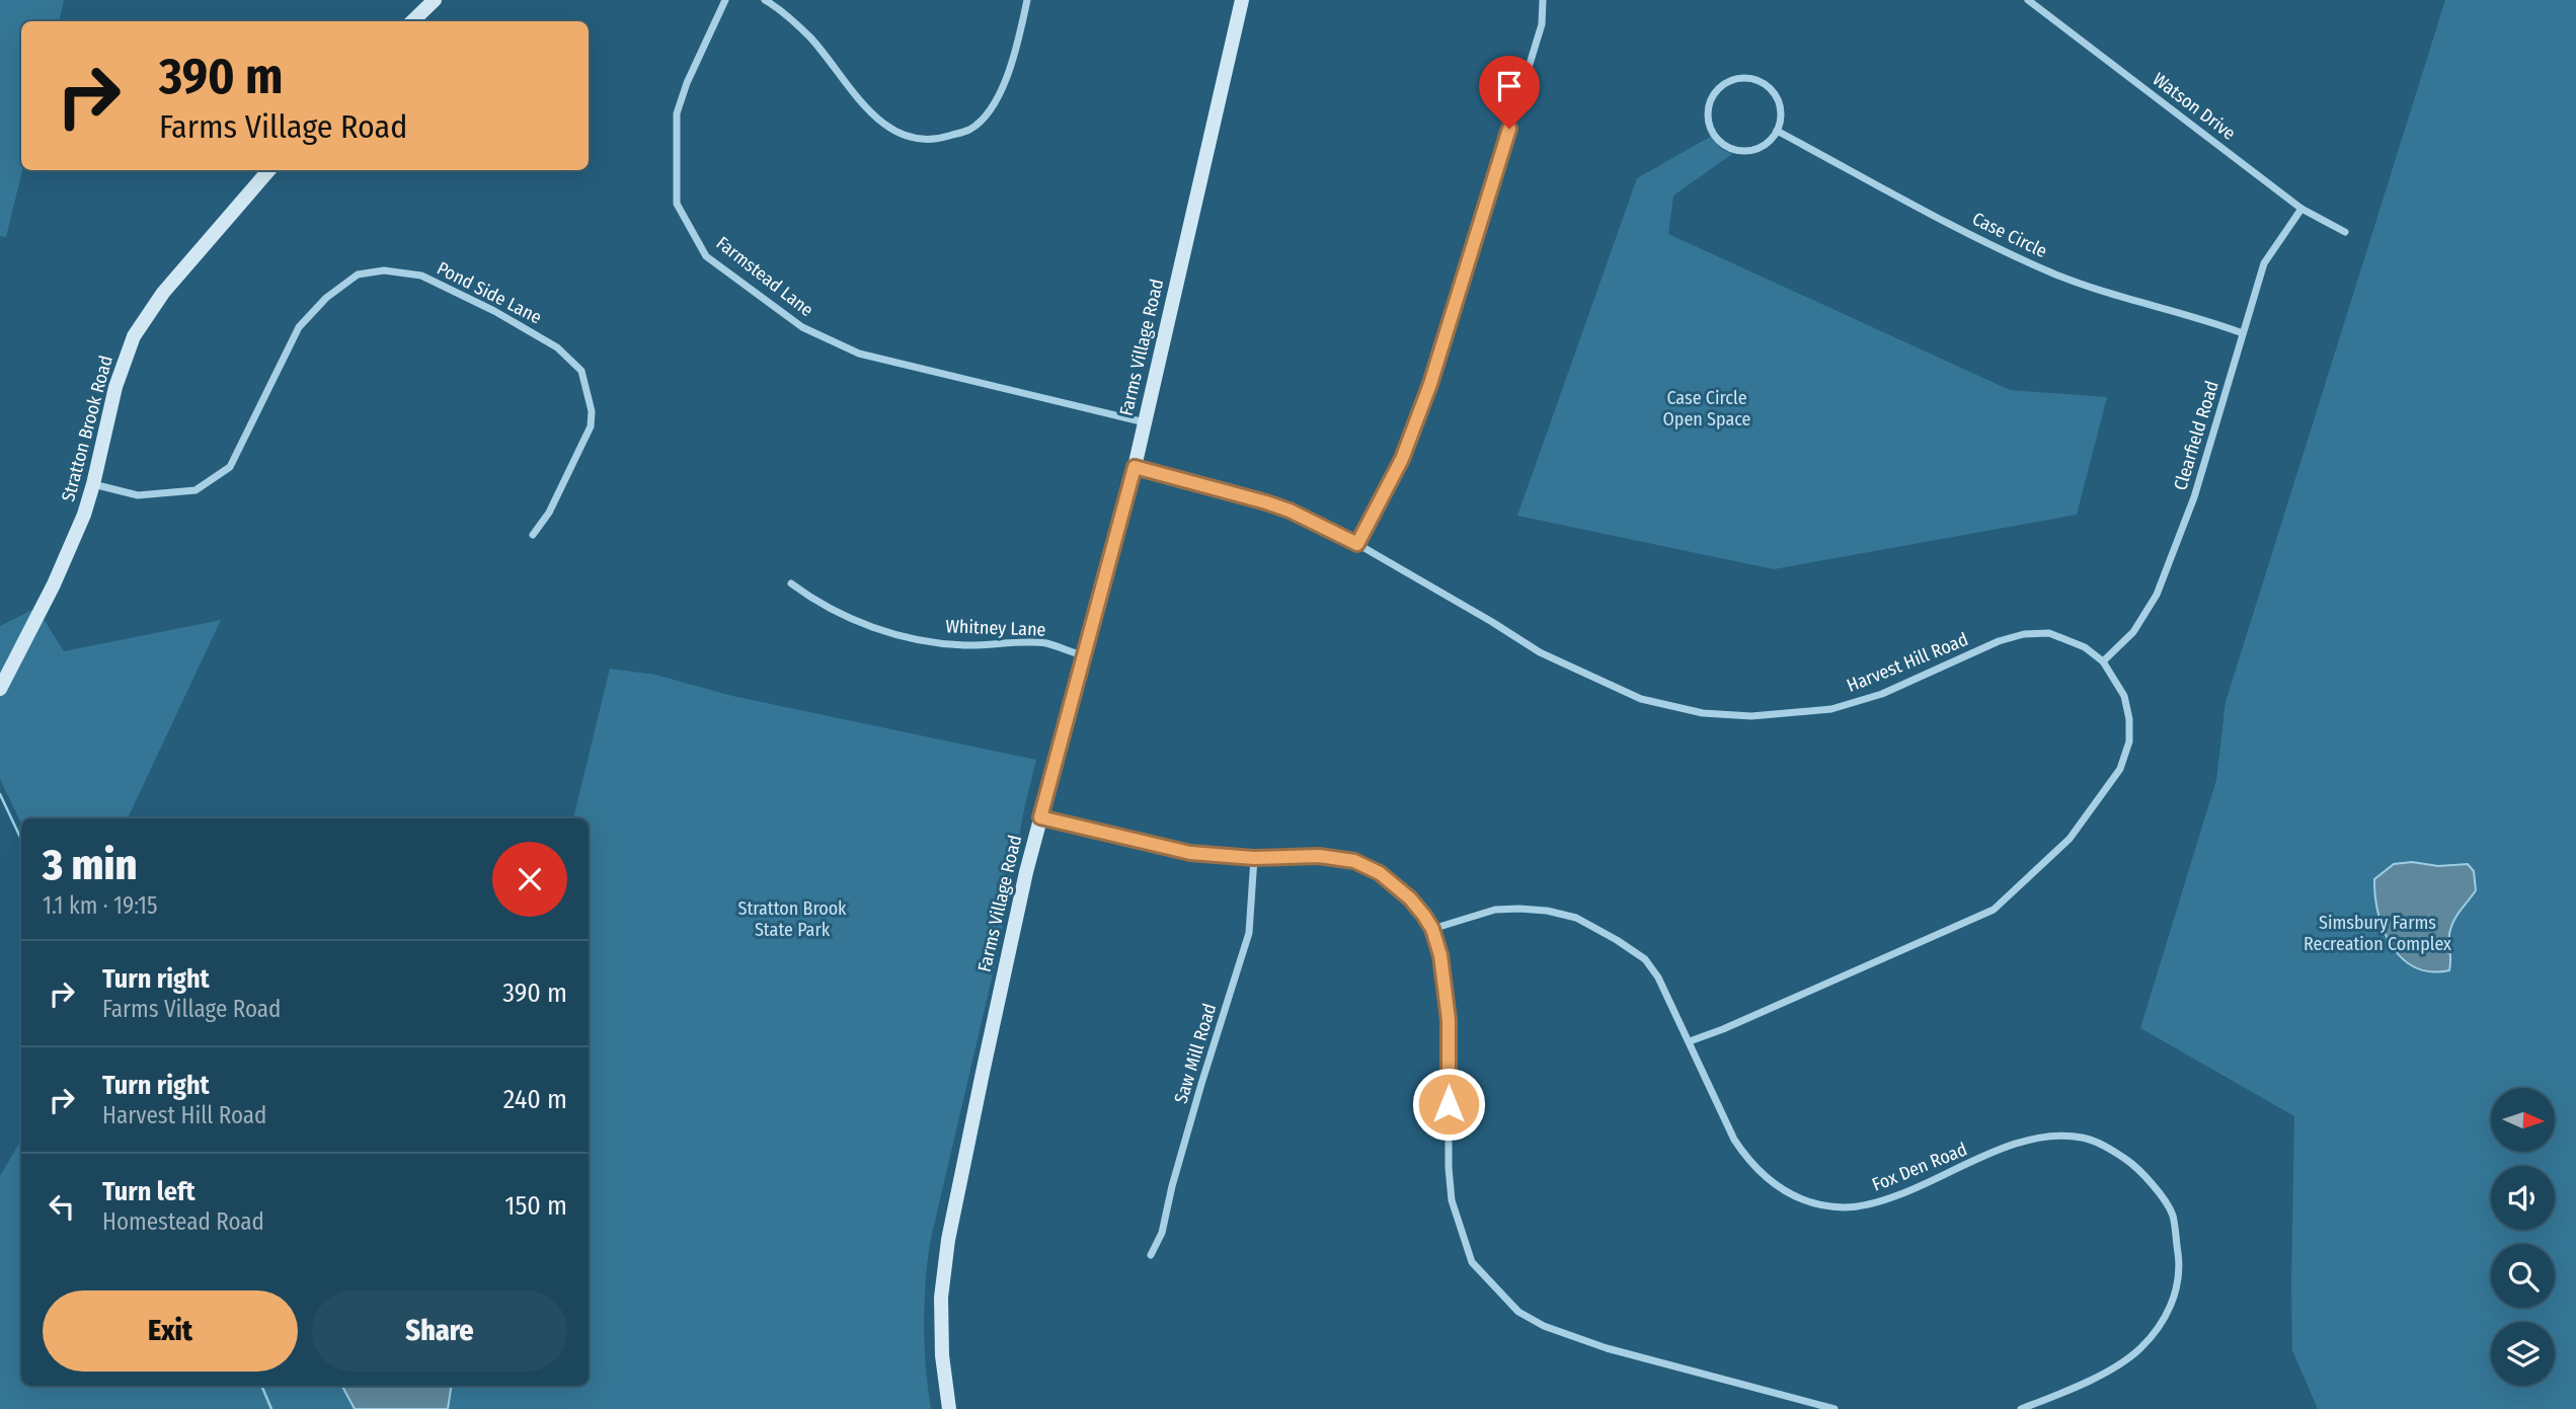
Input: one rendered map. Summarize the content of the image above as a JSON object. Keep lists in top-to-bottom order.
{
  "streets": {
    "main road": ["Farms Village Road", "Stratton Brook Road"],
    "street": [
      "Watson Drive",
      "Case Circle",
      "Farmstead Lane",
      "Pond Side Lane",
      "Clearfield Road",
      "Whitney Lane",
      "Harvest Hill Road",
      "Saw Mill Road",
      "Fox Den Road"
    ]
  },
  "crossings": [
    ["Watson Drive", "Clearfield Road"],
    ["Case Circle", "Clearfield Road"],
    ["Farmstead Lane", "Farms Village Road"],
    ["Pond Side Lane", "Stratton Brook Road"],
    ["Farms Village Road", "Whitney Lane"],
    ["Farms Village Road", "Harvest Hill Road"],
    ["Clearfield Road", "Harvest Hill Road"],
    ["Harvest Hill Road", "Fox Den Road"]
  ],
  "parks": ["Case Circle Open Space", "Stratton Brook State Park", "Simsbury Farms Recreation Complex"],
  "north": "right",
  "page": {
    "turn": ["390 m", "Farms Village Road"],
    "heading": ["3 min", "1.1 km · 19:15"],
    "list": [
      {
        "name": "Turn right",
        "note": "Farms Village Road",
        "value": "390 m"
      },
      {
        "name": "Turn right",
        "note": "Harvest Hill Road",
        "value": "240 m"
      },
      {
        "name": "Turn left",
        "note": "Homestead Road",
        "value": "150 m"
      }
    ],
    "buttons": ["Exit", "Share"]
  }
}
